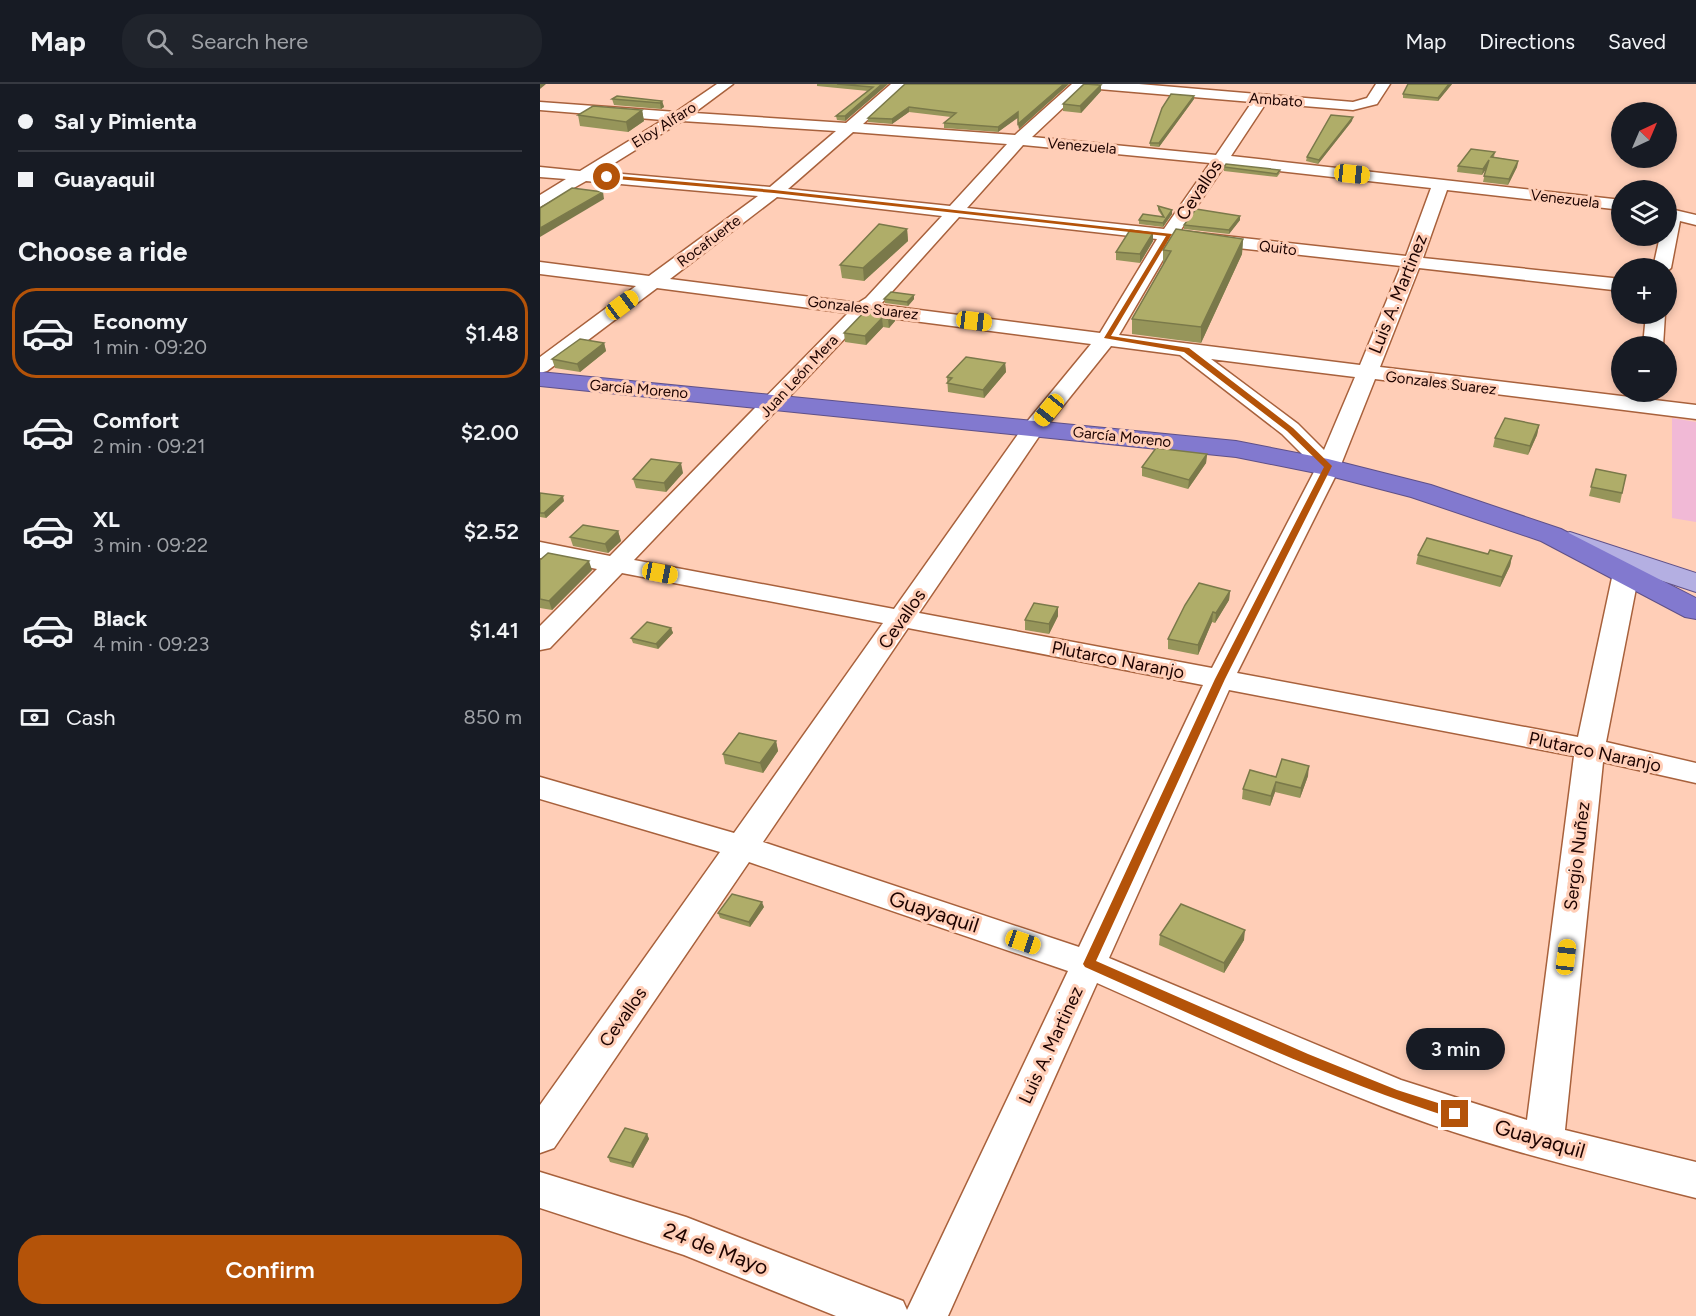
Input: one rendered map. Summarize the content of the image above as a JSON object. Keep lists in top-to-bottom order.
{
  "streets": {
    "highway": ["García Moreno"],
    "street": [
      "Ambato",
      "Eloy Alfaro",
      "Venezuela",
      "Cevallos",
      "Rocafuerte",
      "Quito",
      "Luis A. Martinez",
      "Gonzales Suarez",
      "Juan León Mera",
      "Plutarco Naranjo",
      "Sergio Nuñez",
      "Guayaquil",
      "24 de Mayo"
    ]
  },
  "crossings": [
    ["Ambato", "Cevallos"],
    ["Eloy Alfaro", "Venezuela"],
    ["Eloy Alfaro", "Quito"],
    ["Venezuela", "Cevallos"],
    ["Venezuela", "Rocafuerte"],
    ["Venezuela", "Luis A. Martinez"],
    ["Venezuela", "Juan León Mera"],
    ["Cevallos", "Quito"],
    ["Cevallos", "Gonzales Suarez"],
    ["Cevallos", "García Moreno"],
    ["Cevallos", "Plutarco Naranjo"],
    ["Cevallos", "Guayaquil"],
    ["Rocafuerte", "Quito"],
    ["Rocafuerte", "Gonzales Suarez"],
    ["Quito", "Luis A. Martinez"],
    ["Quito", "Juan León Mera"],
    ["Luis A. Martinez", "Gonzales Suarez"],
    ["Luis A. Martinez", "García Moreno"],
    ["Luis A. Martinez", "Plutarco Naranjo"],
    ["Luis A. Martinez", "Guayaquil"],
    ["Gonzales Suarez", "Juan León Mera"],
    ["Gonzales Suarez", "García Moreno"],
    ["Juan León Mera", "García Moreno"],
    ["Juan León Mera", "Plutarco Naranjo"],
    ["García Moreno", "Sergio Nuñez"],
    ["Plutarco Naranjo", "Sergio Nuñez"],
    ["Sergio Nuñez", "Guayaquil"]
  ],
  "north": "top right",
  "page": {
    "header": "Map",
    "search": "Search here",
    "nav": ["Map", "Directions", "Saved"],
    "banner": ["Sal y Pimienta", "Guayaquil"],
    "map_buttons": ["+", "−"],
    "heading": "Choose a ride",
    "list": [
      {
        "name": "Economy",
        "note": "1 min · 09:20",
        "value": "$1.48"
      },
      {
        "name": "Comfort",
        "note": "2 min · 09:21",
        "value": "$2.00"
      },
      {
        "name": "XL",
        "note": "3 min · 09:22",
        "value": "$2.52"
      },
      {
        "name": "Black",
        "note": "4 min · 09:23",
        "value": "$1.41"
      }
    ],
    "pay": ["Cash", "850 m"],
    "bubble": "3 min",
    "buttons": "Confirm"
  }
}
